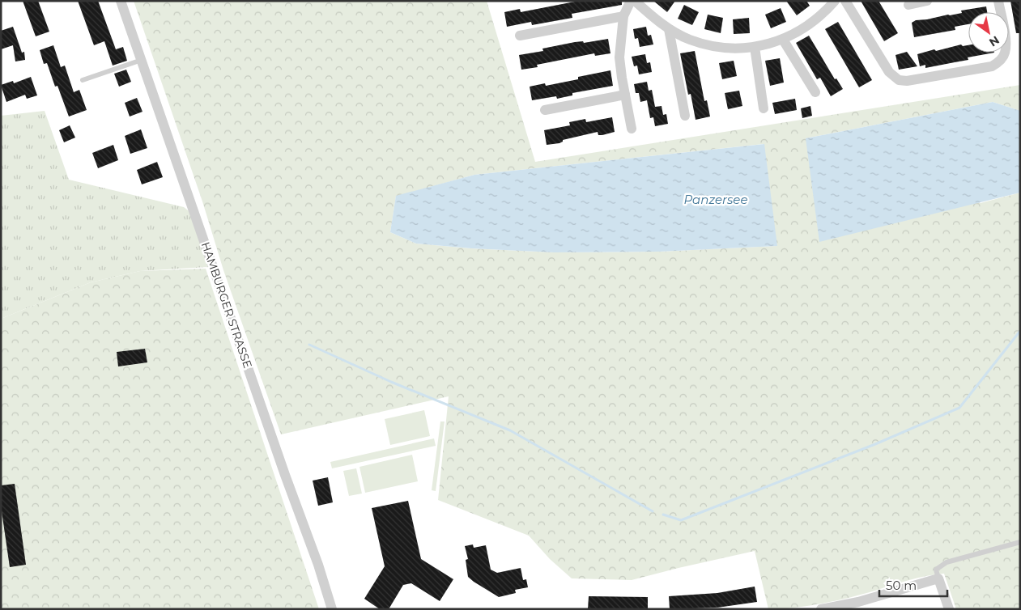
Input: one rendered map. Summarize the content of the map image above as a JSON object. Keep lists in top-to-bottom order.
{
  "streets": {
    "street": ["HAMBURGER STRASSE"]
  },
  "water": ["Panzersee"],
  "scale_bar": "50 m",
  "north": "bottom right"
}
